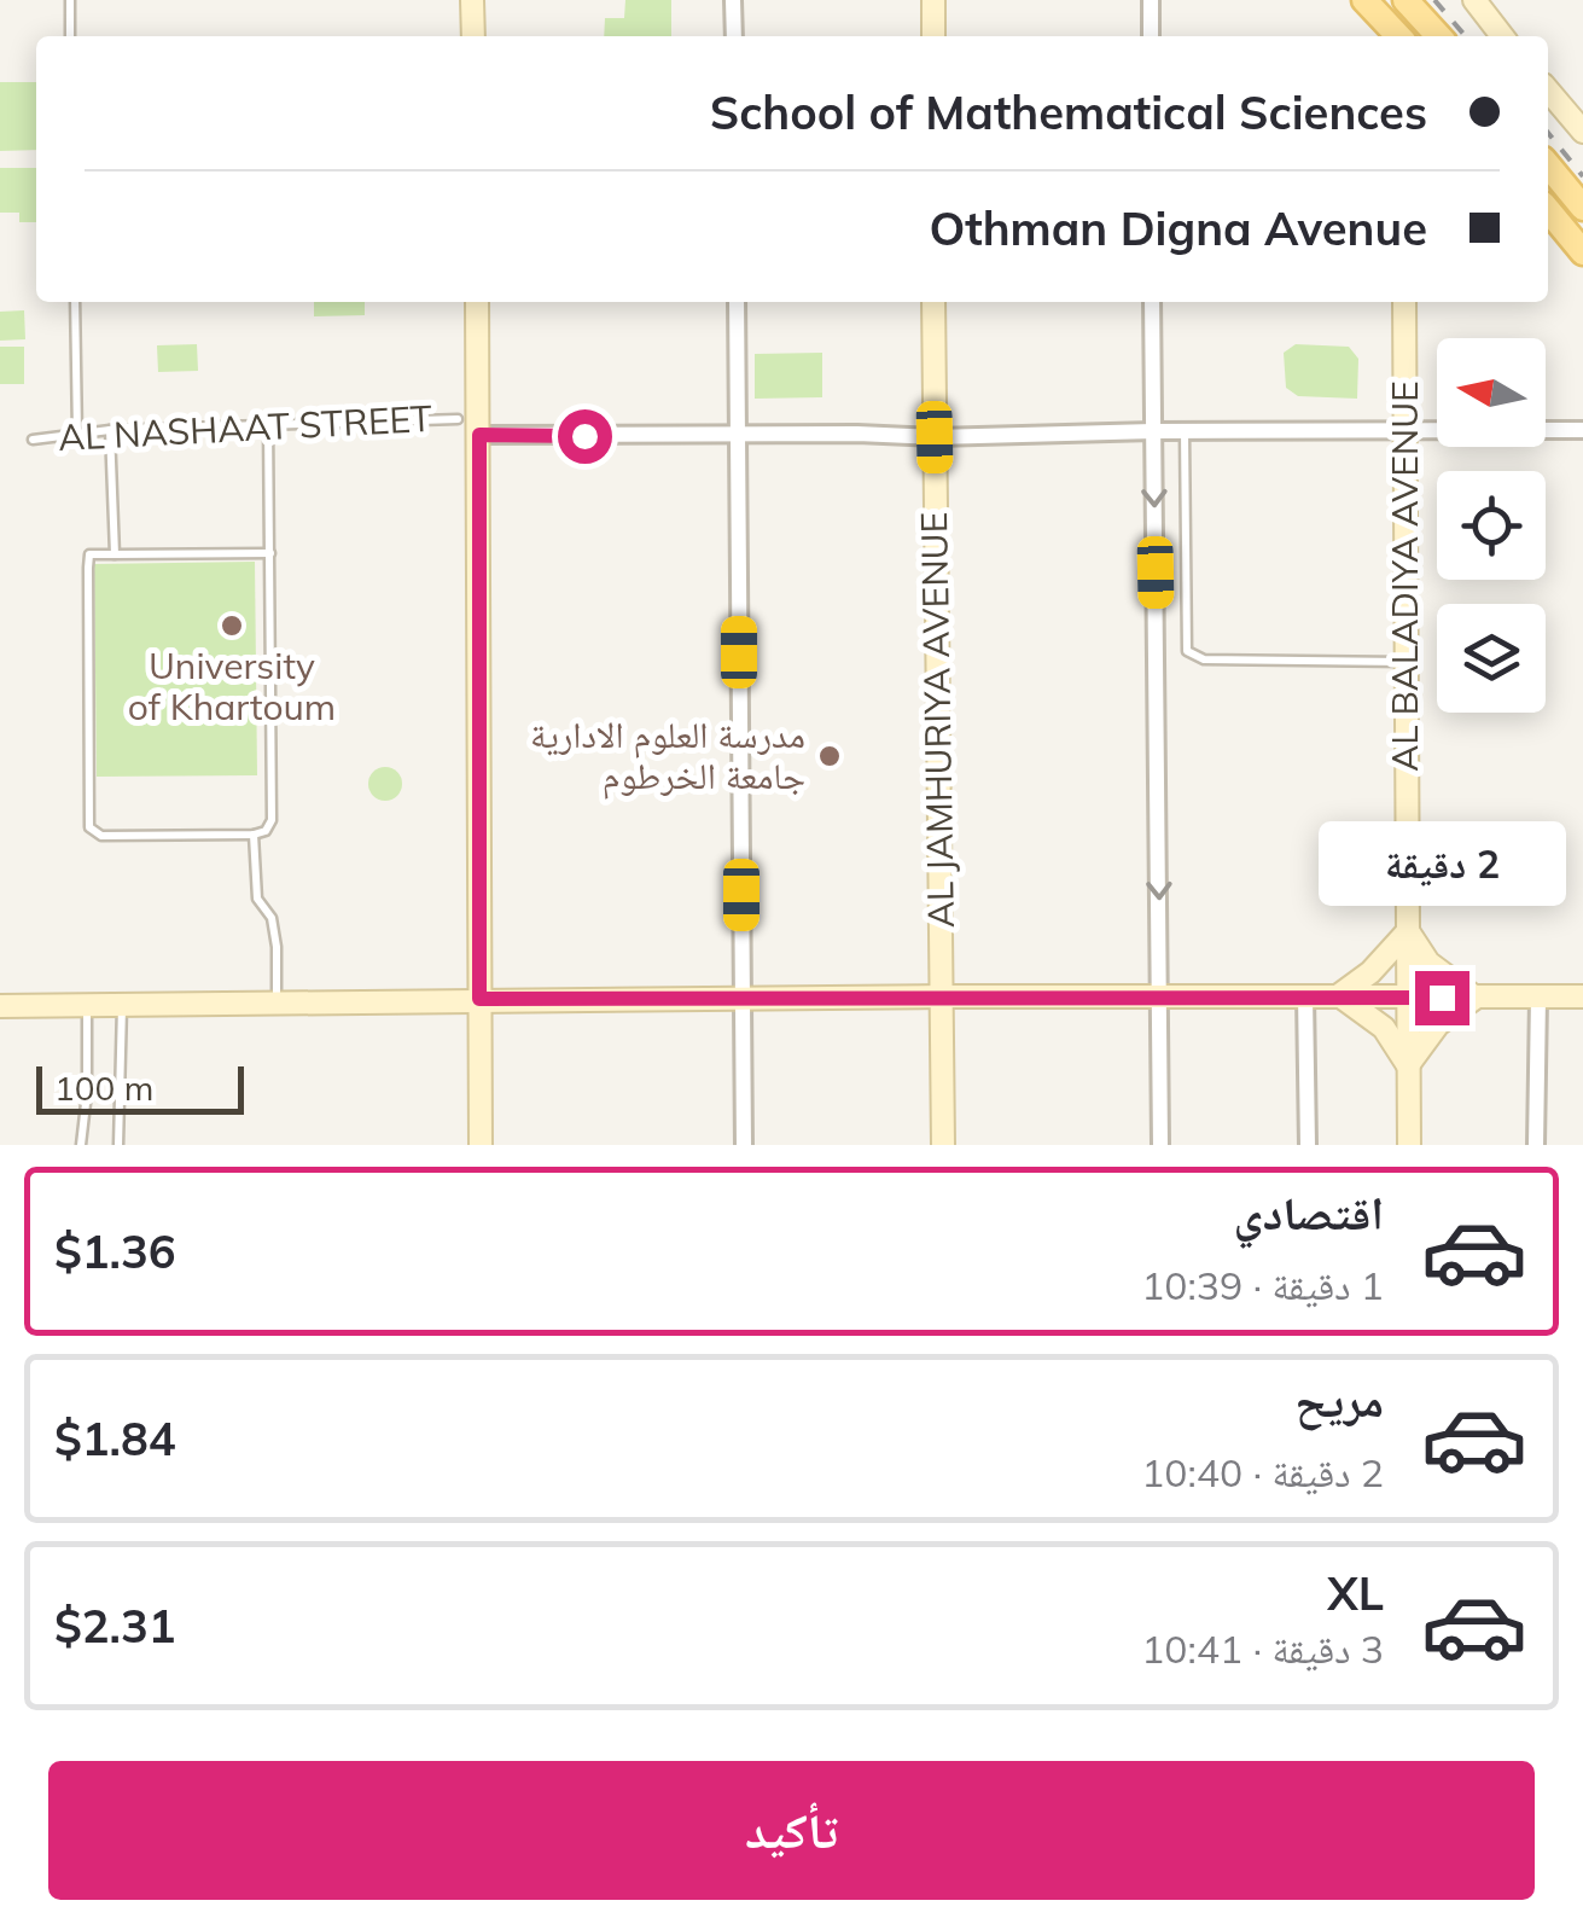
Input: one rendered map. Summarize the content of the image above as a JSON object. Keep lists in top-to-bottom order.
{
  "streets": {
    "street": ["AL BALADIYA AVENUE", "AL JAMHURIYA AVENUE"],
    "lane": ["AL NASHAAT STREET"]
  },
  "places": ["University of Khartoum", "مدرسة العلوم الادارية جامعة الخرطوم"],
  "scale_bar": "100 m",
  "north": "left",
  "page": {
    "banner": ["School of Mathematical Sciences", "Othman Digna Avenue"],
    "bubble": "2 دقيقة",
    "scale": "100 m",
    "list": [
      {
        "name": "اقتصادي",
        "note": "1 دقيقة · 10:39",
        "value": "$1.36"
      },
      {
        "name": "مريح",
        "note": "2 دقيقة · 10:40",
        "value": "$1.84"
      },
      {
        "name": "XL",
        "note": "3 دقيقة · 10:41",
        "value": "$2.31"
      }
    ],
    "buttons": "تأكيد"
  }
}
